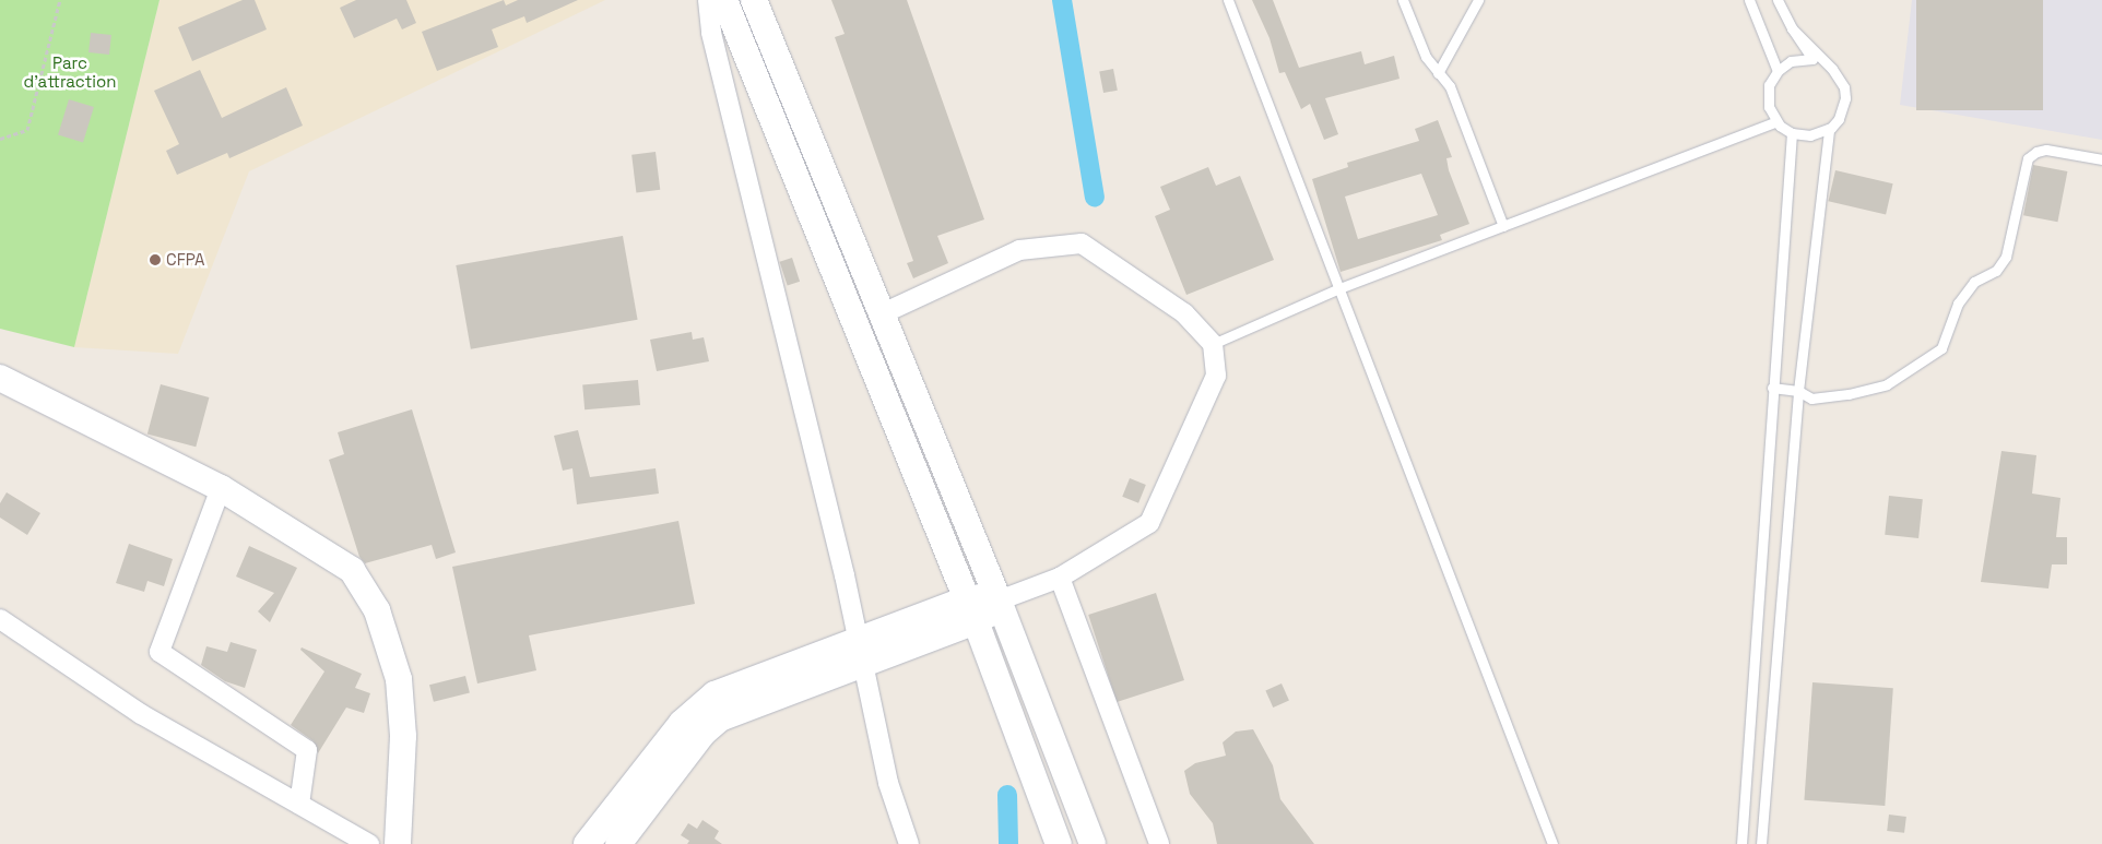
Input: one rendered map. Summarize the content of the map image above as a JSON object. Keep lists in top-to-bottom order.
{
  "parks": ["Parc d'attraction"],
  "places": ["CFPA"]
}
